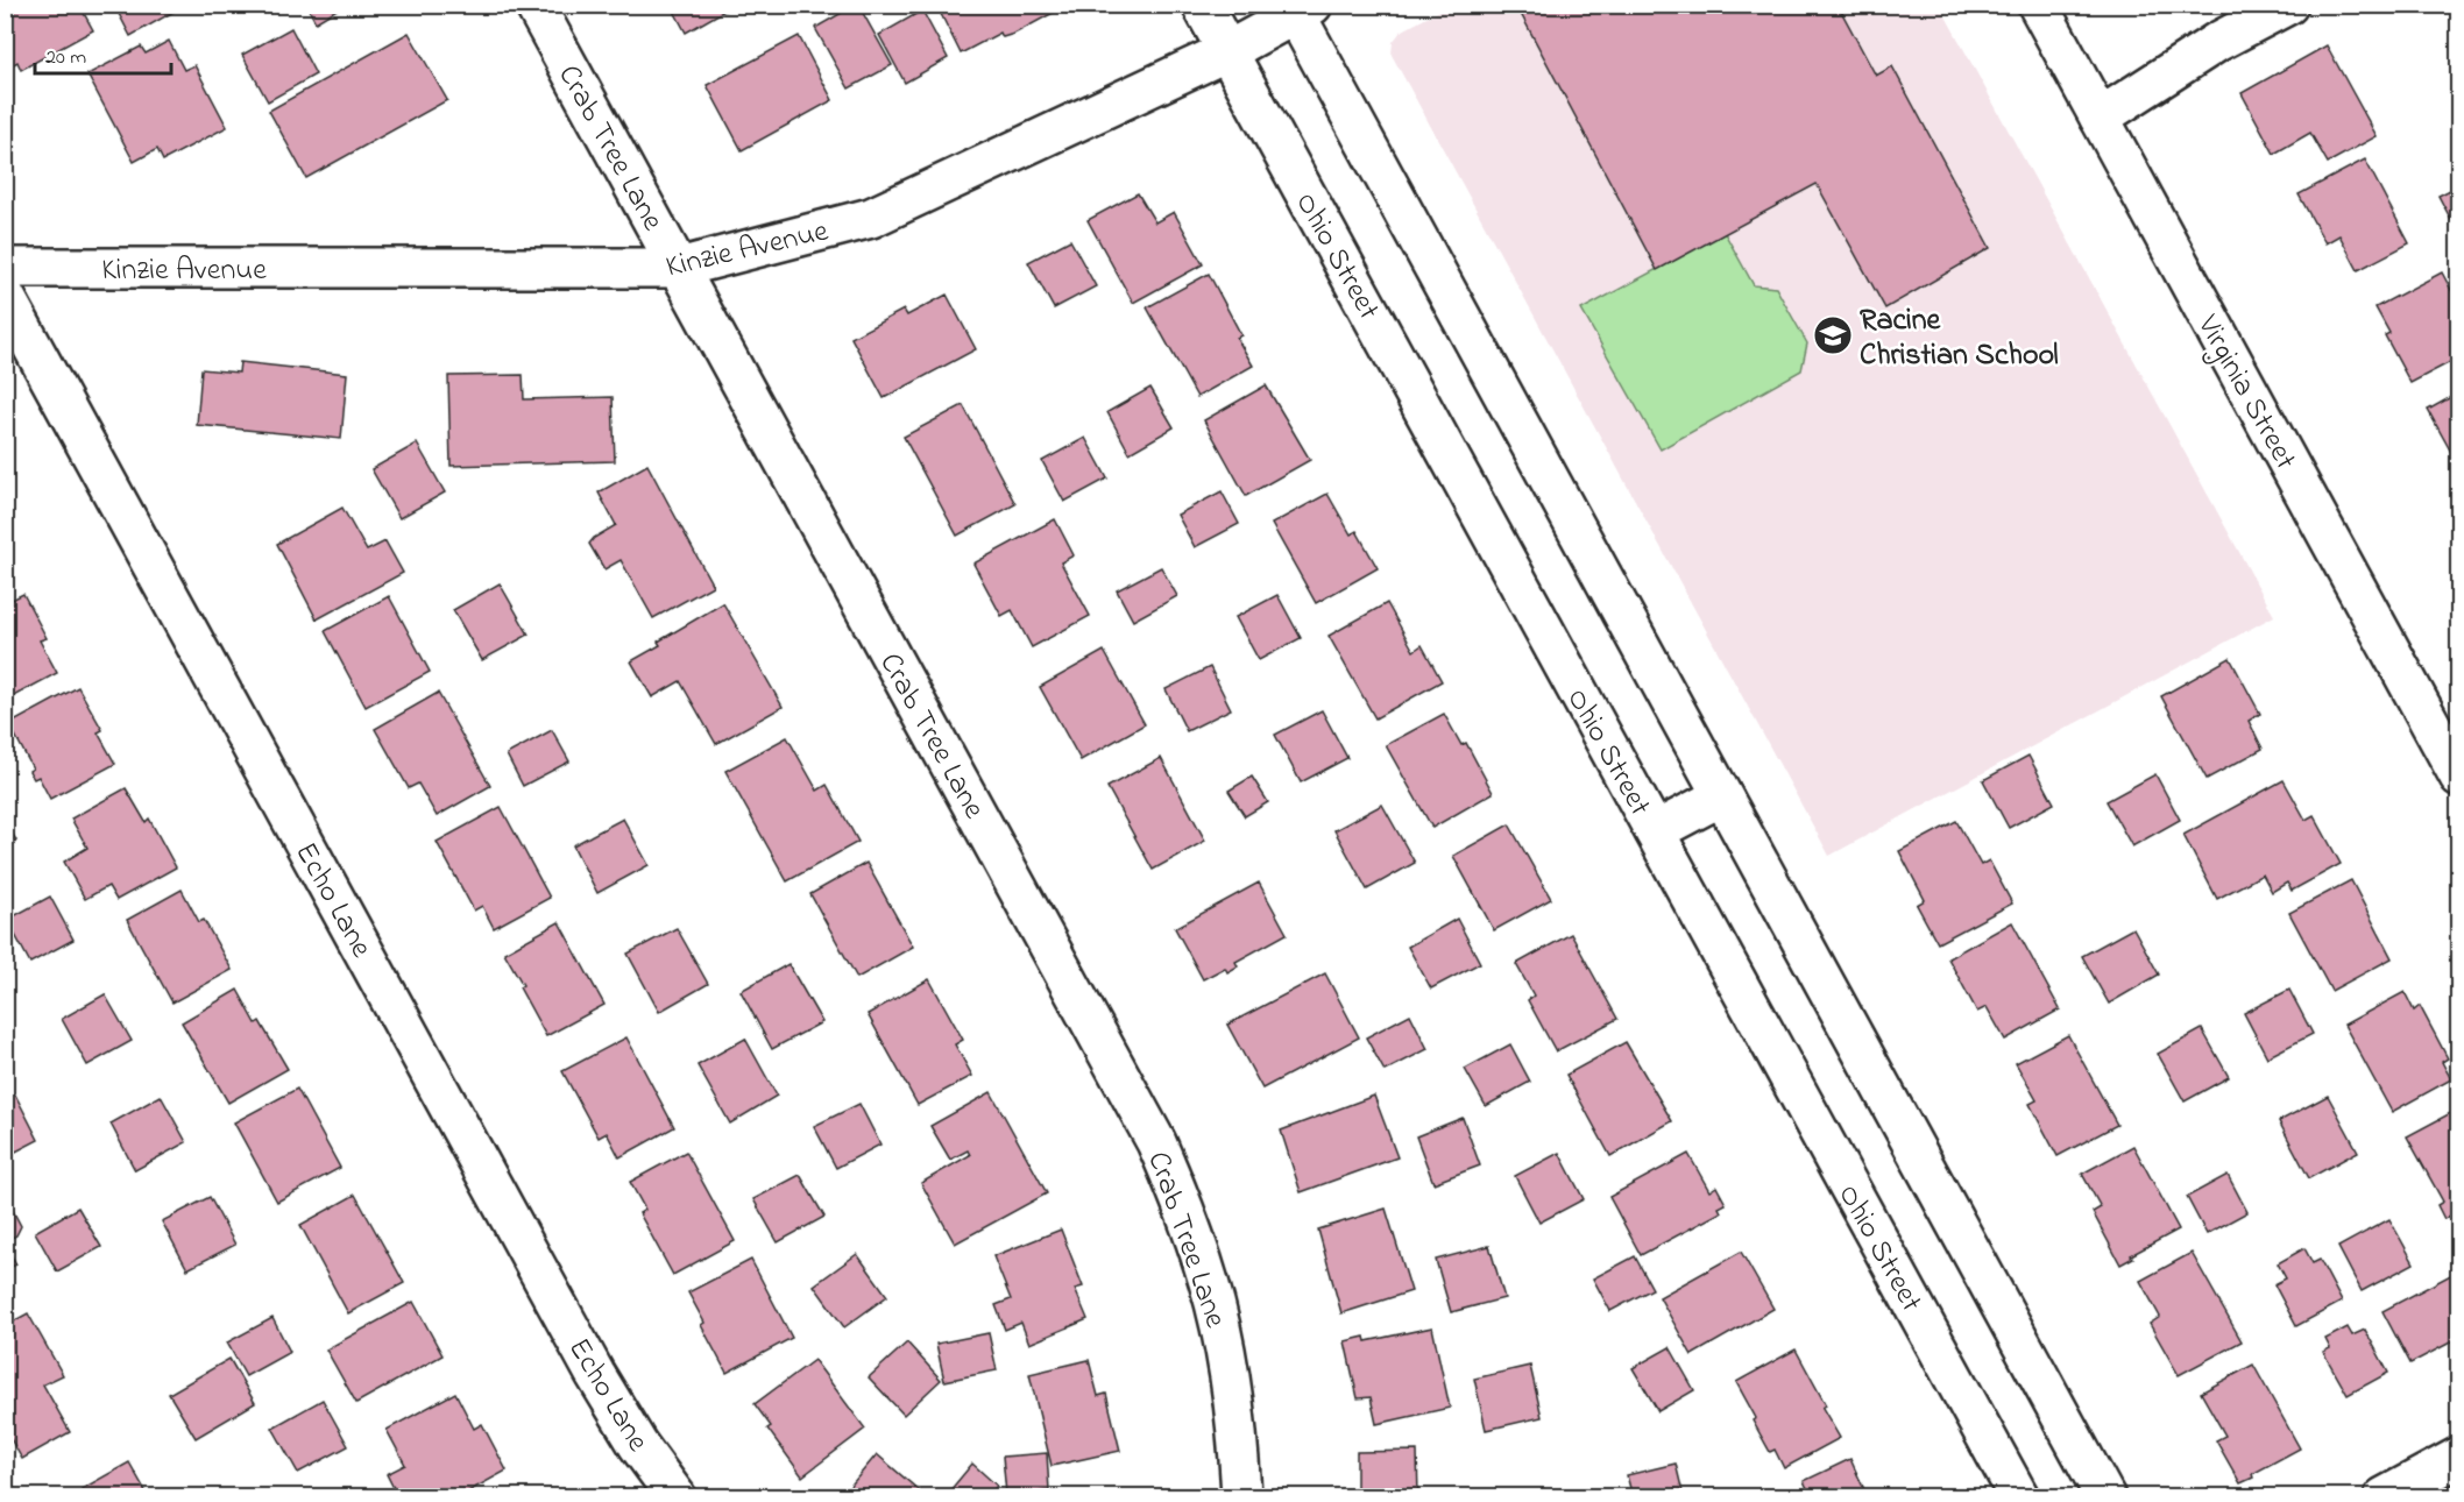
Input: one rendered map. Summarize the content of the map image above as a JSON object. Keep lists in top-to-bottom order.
{
  "streets": {
    "street": [
      "Crab Tree Lane",
      "Kinzie Avenue",
      "Ohio Street",
      "Virginia Street",
      "Echo Lane"
    ]
  },
  "crossings": [
    ["Crab Tree Lane", "Kinzie Avenue"],
    ["Kinzie Avenue", "Ohio Street"]
  ],
  "places": {
    "school or university": ["Racine Christian School"]
  },
  "scale_bar": "20 m"
}
